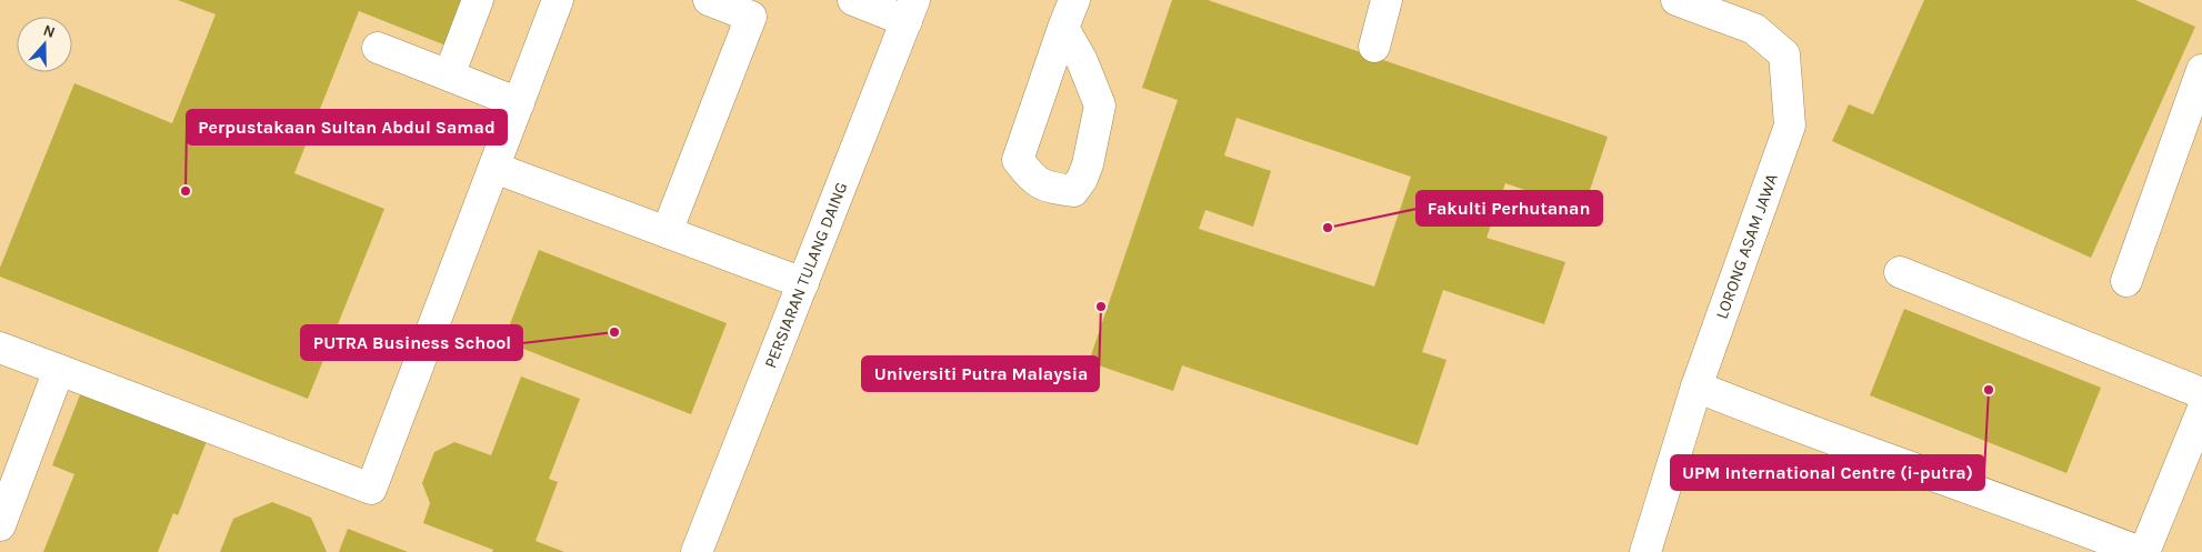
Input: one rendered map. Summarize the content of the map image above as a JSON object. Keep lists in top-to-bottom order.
{
  "streets": {
    "street": ["LORONG ASAM JAWA", "PERSIARAN TULANG DAING"]
  },
  "places": [
    "Perpustakaan Sultan Abdul Samad",
    "Fakulti Perhutanan",
    "Universiti Putra Malaysia",
    "PUTRA Business School",
    "UPM International Centre (i-putra)"
  ],
  "north": "top"
}
